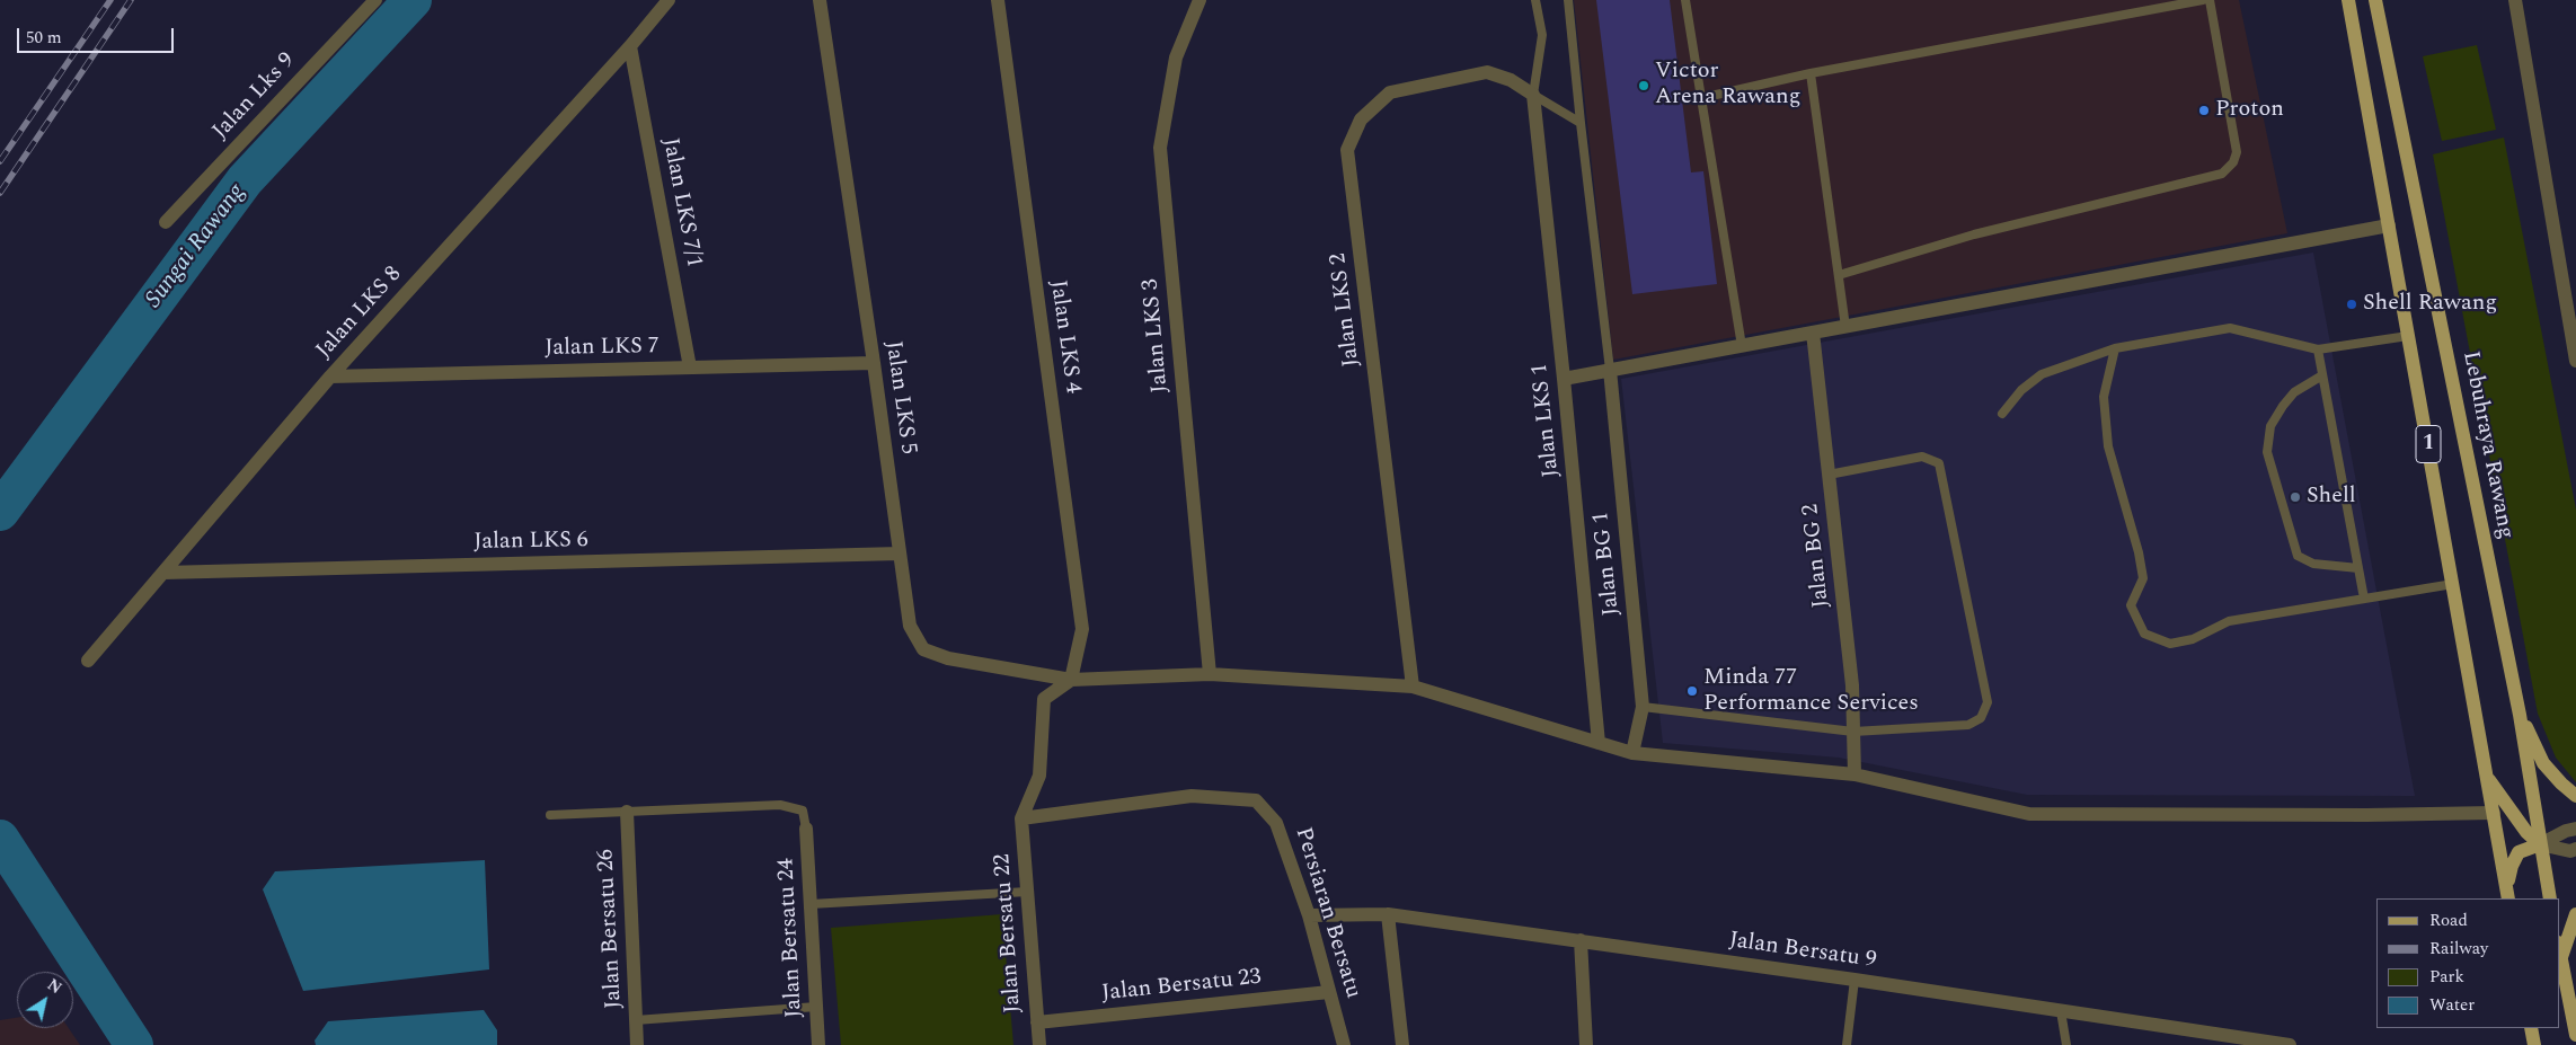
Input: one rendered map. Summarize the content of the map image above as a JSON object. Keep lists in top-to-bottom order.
{
  "streets": {
    "main road": ["1", "Lebuhraya Rawang"],
    "street": [
      "Jalan Lks 9",
      "Jalan LKS 7/1",
      "Jalan LKS 2",
      "Jalan LKS 8",
      "Jalan LKS 3",
      "Jalan LKS 4",
      "Jalan LKS 7",
      "Jalan LKS 5",
      "Jalan LKS 1",
      "Jalan LKS 6",
      "Jalan BG 2",
      "Jalan BG 1",
      "Persiaran Bersatu",
      "Jalan Bersatu 26",
      "Jalan Bersatu 22",
      "Jalan Bersatu 24",
      "Jalan Bersatu 9",
      "Jalan Bersatu 23"
    ]
  },
  "crossings": [
    ["Jalan LKS 7/1", "Jalan LKS 8"],
    ["Jalan LKS 7/1", "Jalan LKS 7"],
    ["Jalan LKS 2", "Jalan LKS 5"],
    ["Jalan LKS 2", "Jalan LKS 1"],
    ["Jalan LKS 8", "Jalan LKS 7"],
    ["Jalan LKS 8", "Jalan LKS 6"],
    ["Jalan LKS 3", "Jalan LKS 5"],
    ["Jalan LKS 4", "Jalan LKS 5"],
    ["Jalan LKS 7", "Jalan LKS 5"],
    ["Jalan LKS 5", "Jalan LKS 1"],
    ["Jalan LKS 5", "1"],
    ["Jalan LKS 5", "Jalan LKS 6"],
    ["Jalan LKS 5", "Jalan BG 2"],
    ["Jalan LKS 5", "Jalan BG 1"],
    ["Persiaran Bersatu", "Jalan Bersatu 22"],
    ["Persiaran Bersatu", "Jalan Bersatu 9"],
    ["Persiaran Bersatu", "Jalan Bersatu 23"],
    ["Jalan Bersatu 22", "Jalan Bersatu 23"]
  ],
  "water": ["Sungai Rawang"],
  "places": [
    "Victor Arena Rawang",
    "Proton",
    "Shell Rawang",
    "Shell",
    "Minda 77 Performance Services"
  ],
  "legend": [
    "Road",
    "Railway",
    "Park",
    "Water"
  ],
  "scale_bar": "50 m",
  "north": "top right"
}
